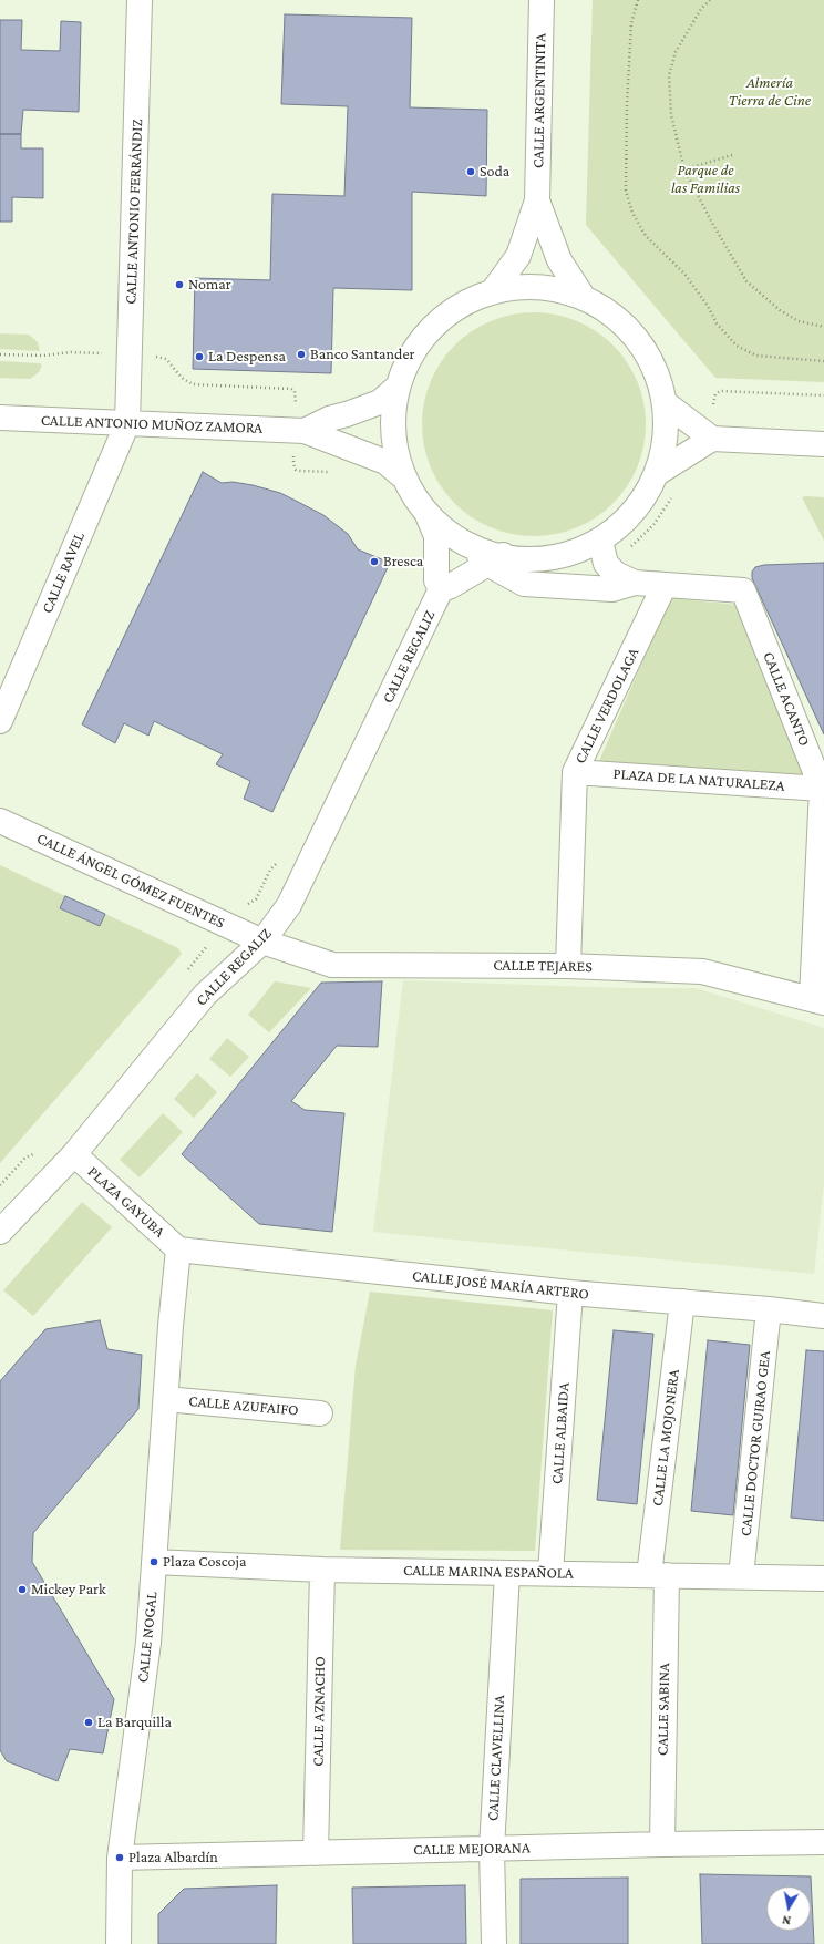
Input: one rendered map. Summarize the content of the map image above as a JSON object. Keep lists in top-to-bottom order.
{
  "streets": {
    "street": [
      "CALLE ARGENTINITA",
      "CALLE ANTONIO FERRÁNDIZ",
      "CALLE ANTONIO MUÑOZ ZAMORA",
      "CALLE RAVEL",
      "CALLE REGALIZ",
      "CALLE ACANTO",
      "CALLE VERDOLAGA",
      "PLAZA DE LA NATURALEZA",
      "CALLE ÁNGEL GÓMEZ FUENTES",
      "CALLE TEJARES",
      "PLAZA GAYUBA",
      "CALLE JOSÉ MARÍA ARTERO",
      "CALLE AZUFAIFO",
      "CALLE ALBAIDA",
      "CALLE LA MOJONERA",
      "CALLE DOCTOR GUIRAO GEA",
      "CALLE MARINA ESPAÑOLA",
      "CALLE NOGAL",
      "CALLE SABINA",
      "CALLE AZNACHO",
      "CALLE CLAVELLINA",
      "CALLE MEJORANA"
    ]
  },
  "crossings": [
    ["CALLE ANTONIO FERRÁNDIZ", "CALLE ANTONIO MUÑOZ ZAMORA"],
    ["CALLE ANTONIO FERRÁNDIZ", "CALLE RAVEL"],
    ["CALLE ANTONIO MUÑOZ ZAMORA", "CALLE RAVEL"],
    ["CALLE REGALIZ", "CALLE ÁNGEL GÓMEZ FUENTES"],
    ["CALLE REGALIZ", "CALLE TEJARES"],
    ["CALLE REGALIZ", "PLAZA GAYUBA"],
    ["CALLE ACANTO", "CALLE VERDOLAGA"],
    ["CALLE ACANTO", "PLAZA DE LA NATURALEZA"],
    ["CALLE ACANTO", "CALLE TEJARES"],
    ["CALLE VERDOLAGA", "PLAZA DE LA NATURALEZA"],
    ["CALLE VERDOLAGA", "CALLE TEJARES"],
    ["CALLE ÁNGEL GÓMEZ FUENTES", "CALLE TEJARES"],
    ["PLAZA GAYUBA", "CALLE JOSÉ MARÍA ARTERO"],
    ["PLAZA GAYUBA", "CALLE NOGAL"],
    ["CALLE JOSÉ MARÍA ARTERO", "CALLE ALBAIDA"],
    ["CALLE JOSÉ MARÍA ARTERO", "CALLE LA MOJONERA"],
    ["CALLE JOSÉ MARÍA ARTERO", "CALLE DOCTOR GUIRAO GEA"],
    ["CALLE JOSÉ MARÍA ARTERO", "CALLE NOGAL"],
    ["CALLE AZUFAIFO", "CALLE NOGAL"],
    ["CALLE ALBAIDA", "CALLE MARINA ESPAÑOLA"],
    ["CALLE LA MOJONERA", "CALLE MARINA ESPAÑOLA"],
    ["CALLE LA MOJONERA", "CALLE SABINA"],
    ["CALLE DOCTOR GUIRAO GEA", "CALLE MARINA ESPAÑOLA"],
    ["CALLE MARINA ESPAÑOLA", "CALLE NOGAL"],
    ["CALLE MARINA ESPAÑOLA", "CALLE SABINA"],
    ["CALLE MARINA ESPAÑOLA", "CALLE AZNACHO"],
    ["CALLE MARINA ESPAÑOLA", "CALLE CLAVELLINA"],
    ["CALLE NOGAL", "CALLE MEJORANA"],
    ["CALLE SABINA", "CALLE MEJORANA"],
    ["CALLE AZNACHO", "CALLE MEJORANA"],
    ["CALLE CLAVELLINA", "CALLE MEJORANA"]
  ],
  "parks": ["Almería Tierra de Cine", "Parque de las Familias"],
  "places": [
    "Soda",
    "Nomar",
    "Banco Santander",
    "La Despensa",
    "Bresca",
    "Plaza Coscoja",
    "Mickey Park",
    "La Barquilla",
    "Plaza Albardín"
  ],
  "north": "bottom"
}
